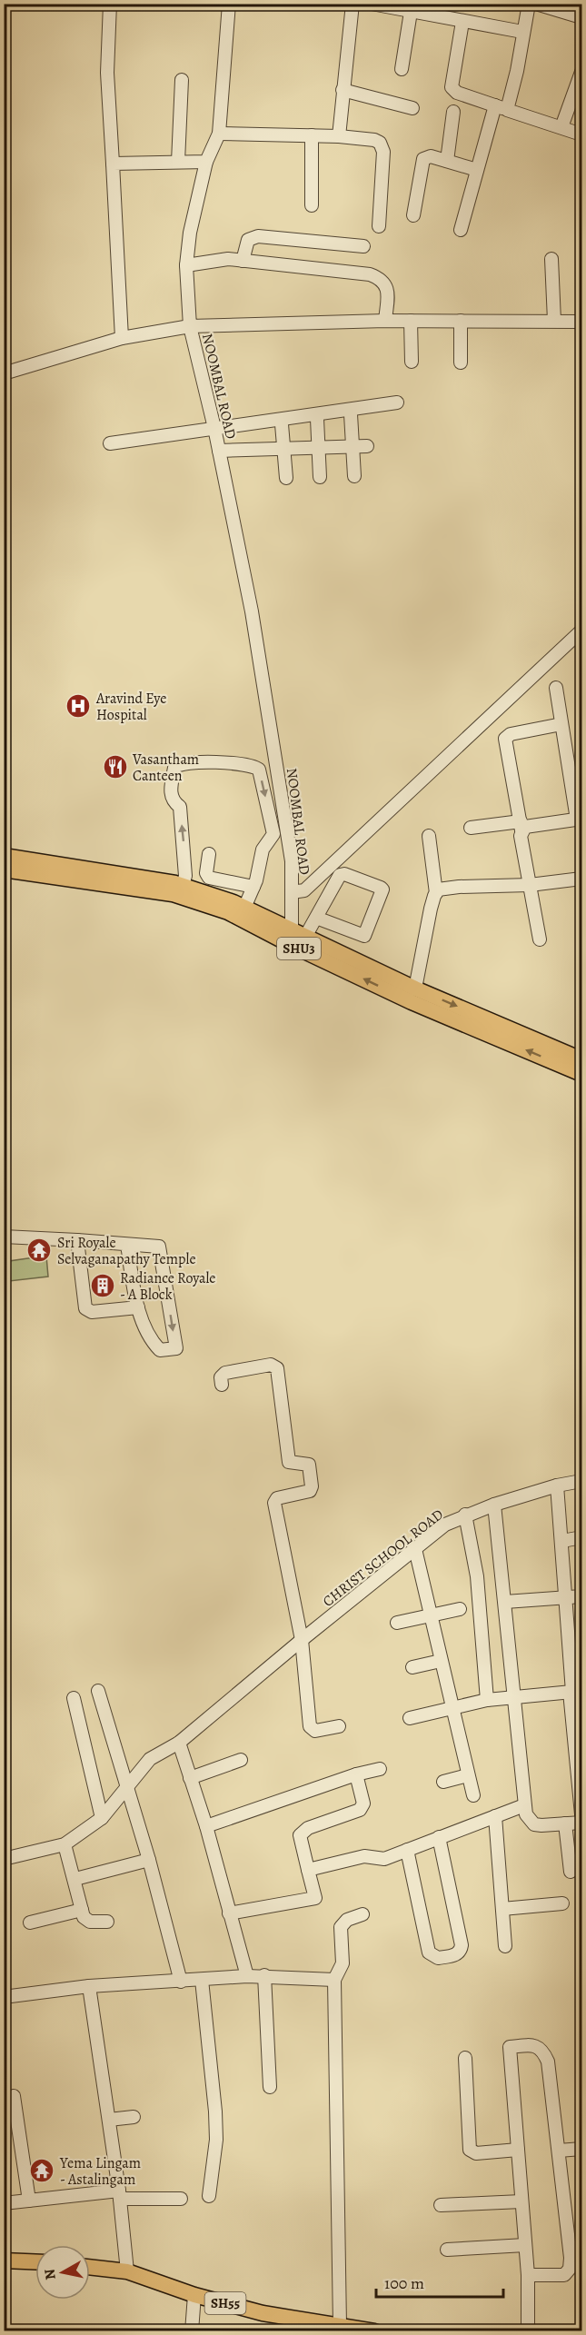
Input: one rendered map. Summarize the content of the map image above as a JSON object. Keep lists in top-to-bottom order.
{
  "streets": {
    "main road": ["SHU3", "SH55"],
    "street": ["NOOMBAL ROAD", "CHRIST SCHOOL ROAD"]
  },
  "crossings": [
    ["NOOMBAL ROAD", "SHU3"]
  ],
  "places": {
    "hospital": ["Aravind Eye Hospital"],
    "restaurant": ["Vasantham Canteen"],
    "temple": ["Sri Royale Selvaganapathy Temple", "Yema Lingam - Astalingam"],
    "building": ["Radiance Royale - A Block"]
  },
  "scale_bar": "100 m",
  "north": "left"
}
